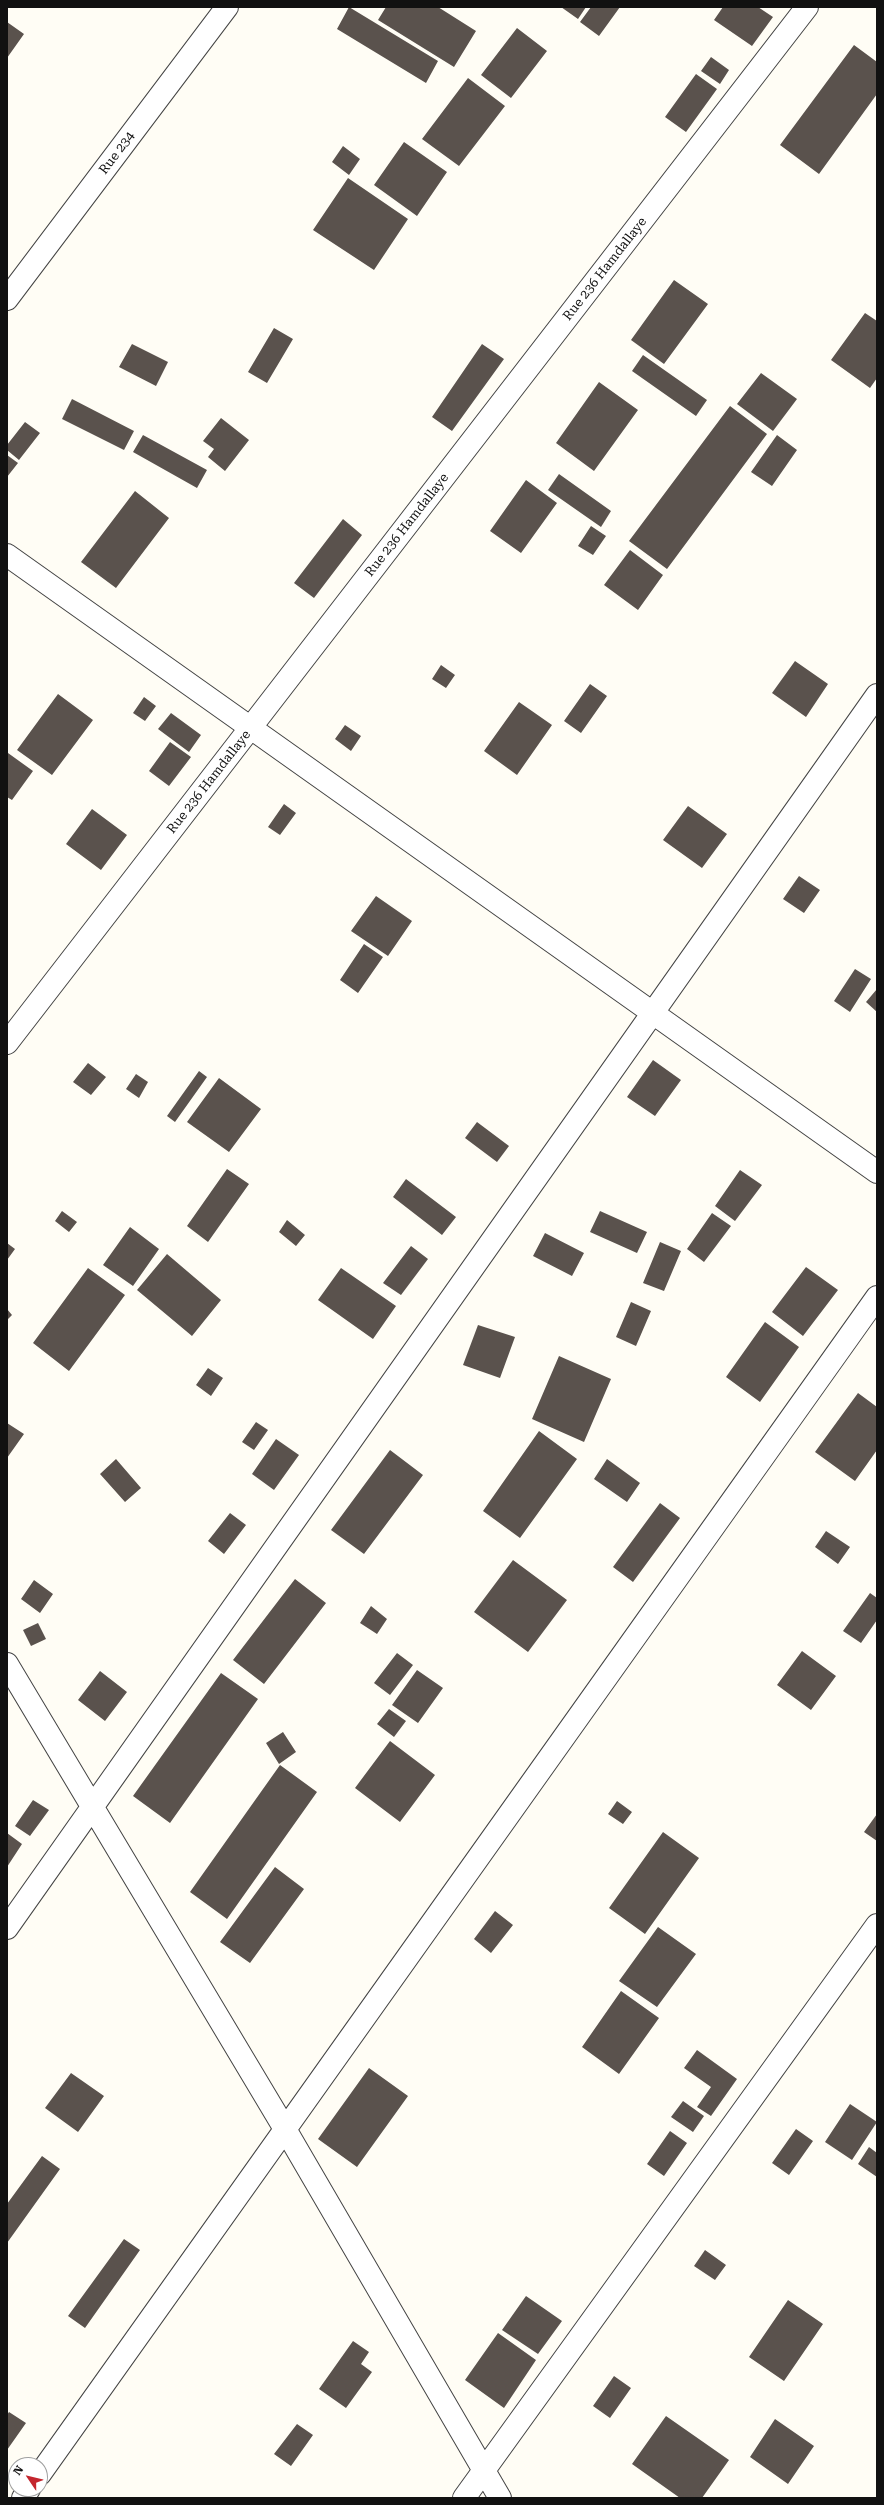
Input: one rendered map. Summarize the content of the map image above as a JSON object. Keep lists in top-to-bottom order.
{
  "streets": {
    "street": ["Rue 234", "Rue 236 Hamdallaye"]
  },
  "north": "top left"
}
